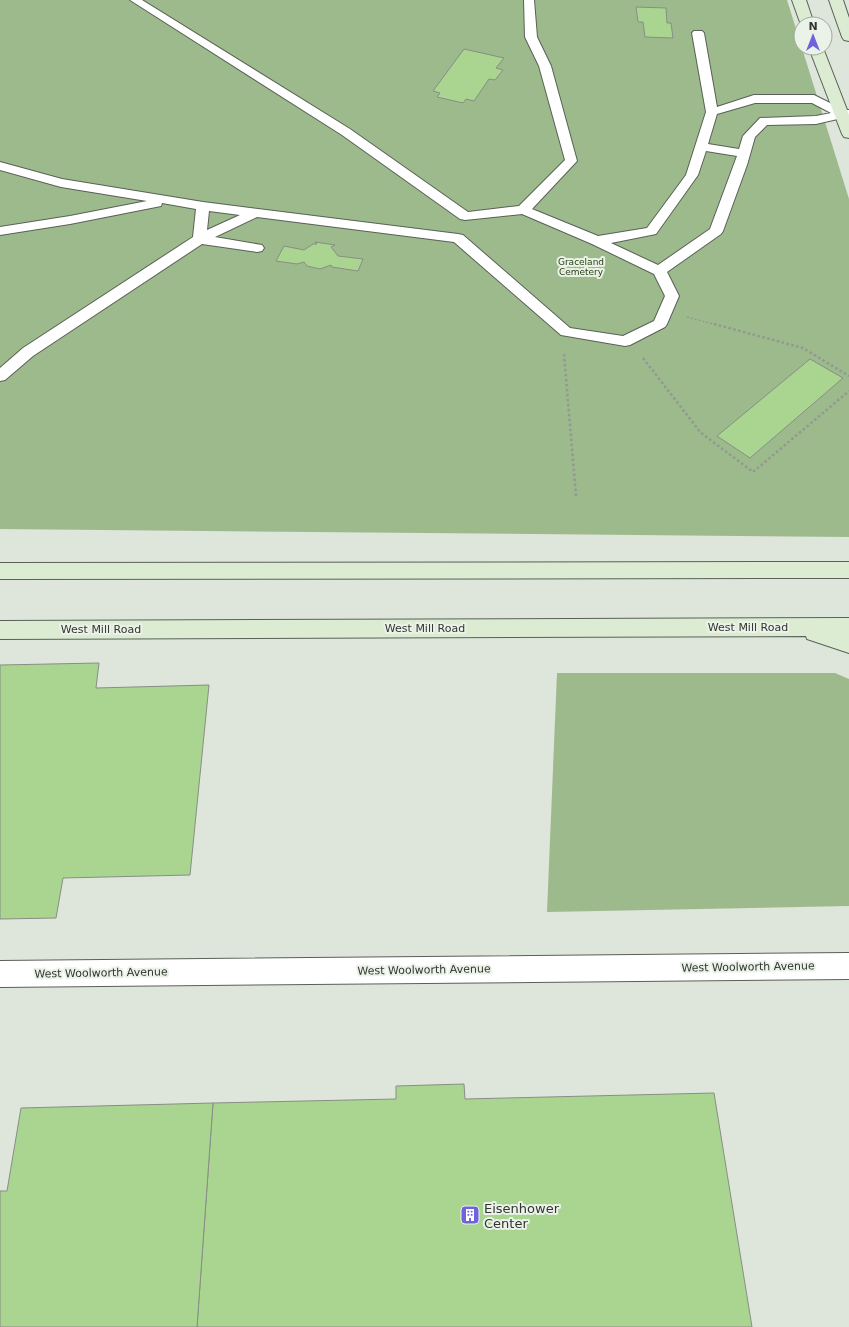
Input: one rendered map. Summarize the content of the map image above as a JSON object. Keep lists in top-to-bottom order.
{
  "streets": {
    "main road": ["West Mill Road"],
    "street": ["West Woolworth Avenue"]
  },
  "parks": ["Graceland Cemetery"],
  "places": {
    "building": ["Eisenhower Center"]
  },
  "north": "top"
}
